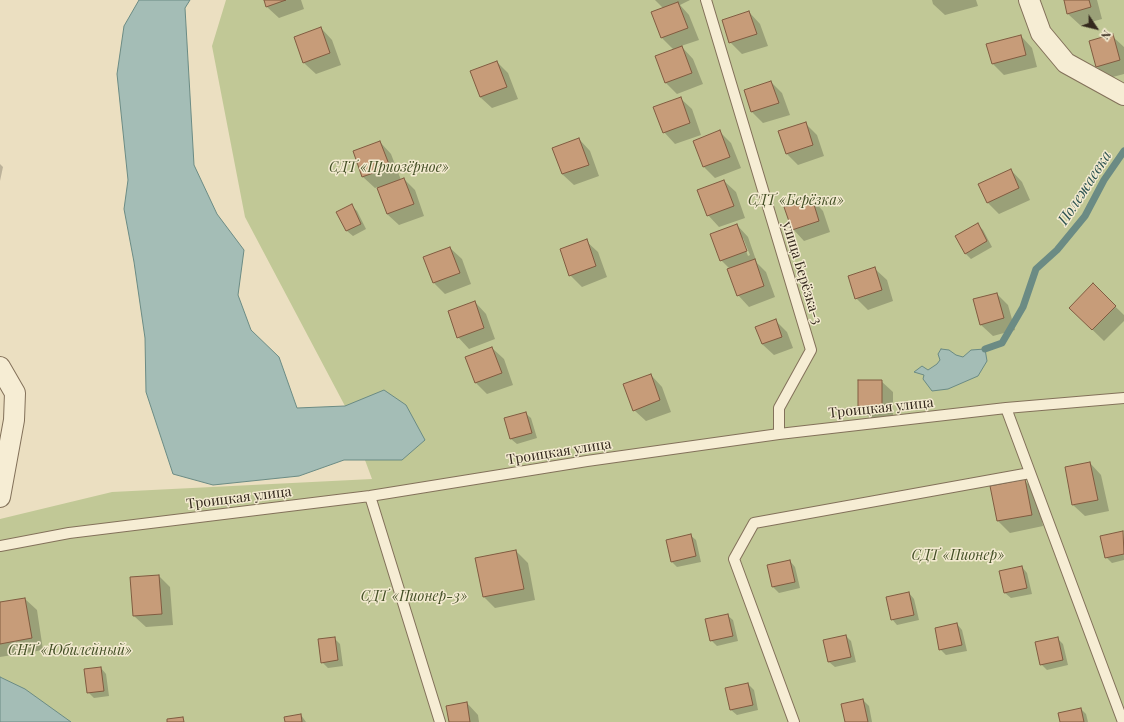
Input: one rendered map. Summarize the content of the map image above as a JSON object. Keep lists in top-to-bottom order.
{
  "streets": {
    "lane": ["улица Берёзка-3", "Троицкая улица"]
  },
  "crossings": [
    ["улица Берёзка-3", "Троицкая улица"]
  ],
  "water": ["Полежаевка"],
  "parks": [
    "СДТ «Приозёрное»",
    "СДТ «Берёзка»",
    "СДТ «Пионер»",
    "СДТ «Пионер-3»",
    "СНТ «Юбилейный»"
  ],
  "north": "bottom right"
}
